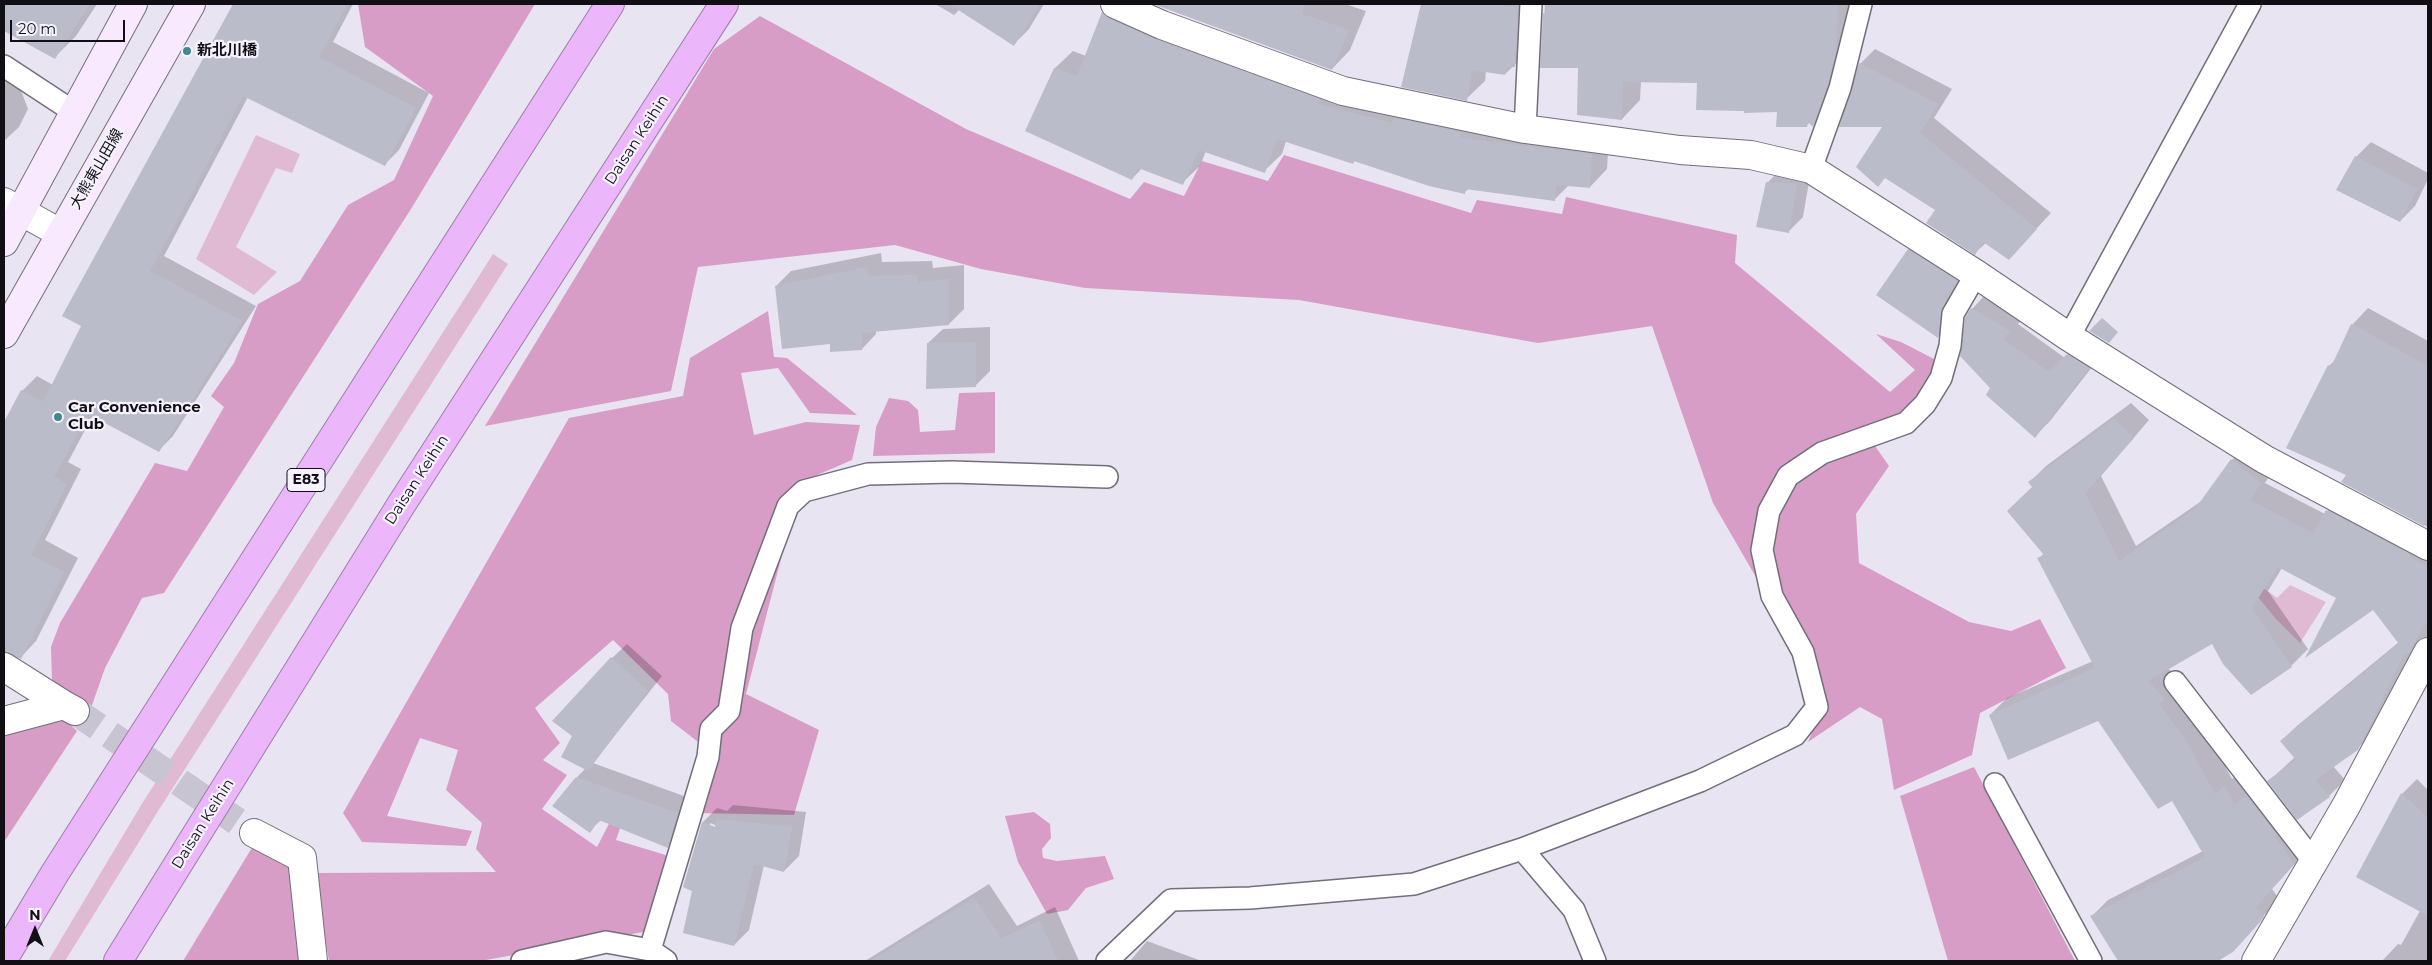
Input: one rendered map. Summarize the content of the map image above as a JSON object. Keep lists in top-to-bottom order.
{
  "streets": {
    "highway": ["Daisan Keihin", "E83"],
    "street": ["大熊東山田線"]
  },
  "places": ["新北川橋", "Car Convenience Club"],
  "scale_bar": "20 m",
  "north": "top"
}
